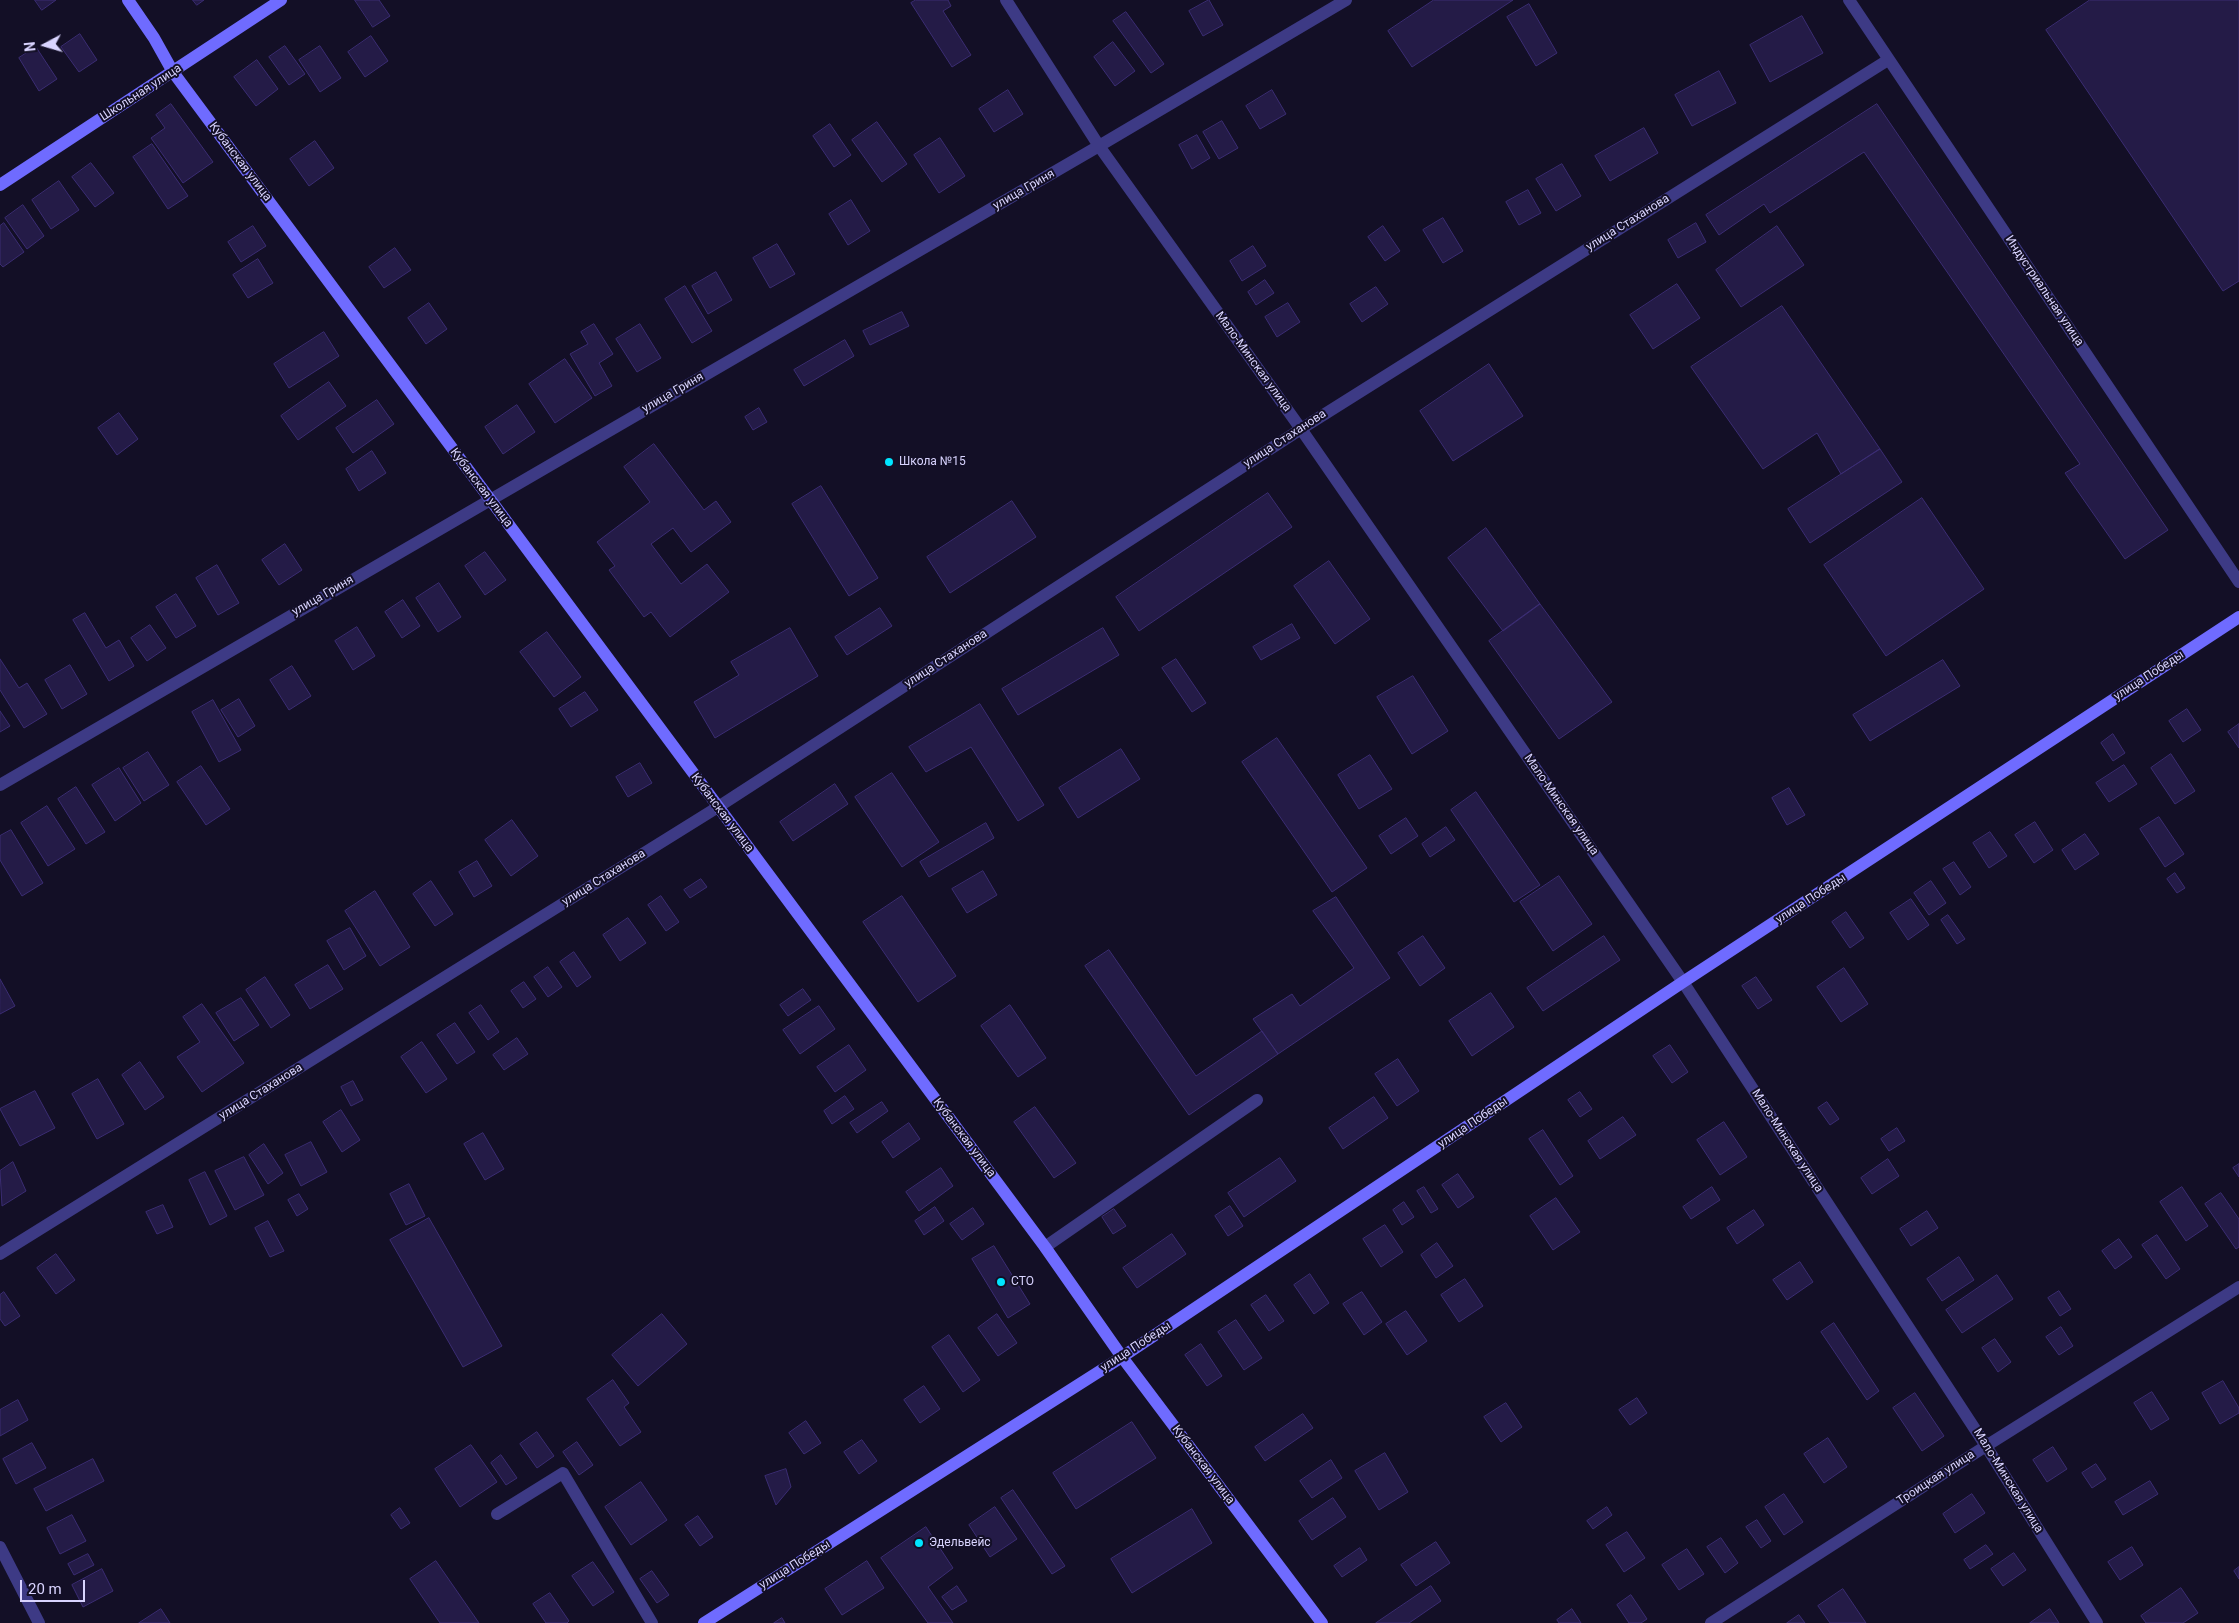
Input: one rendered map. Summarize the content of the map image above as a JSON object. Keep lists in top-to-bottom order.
{
  "streets": {
    "street": [
      "Школьная улица",
      "Кубанская улица",
      "улица Гриня",
      "улица Стаханова",
      "Индустриальная улица",
      "Мало-Минская улица",
      "улица Победы",
      "Троицкая улица"
    ]
  },
  "crossings": [
    ["Школьная улица", "Кубанская улица"],
    ["Кубанская улица", "улица Гриня"],
    ["Кубанская улица", "улица Стаханова"],
    ["Кубанская улица", "улица Победы"],
    ["улица Гриня", "Мало-Минская улица"],
    ["улица Стаханова", "Индустриальная улица"],
    ["улица Стаханова", "Мало-Минская улица"],
    ["Мало-Минская улица", "улица Победы"],
    ["Мало-Минская улица", "Троицкая улица"]
  ],
  "places": ["Школа №15", "СТО", "Эдельвейс"],
  "scale_bar": "20 m",
  "north": "left"
}
